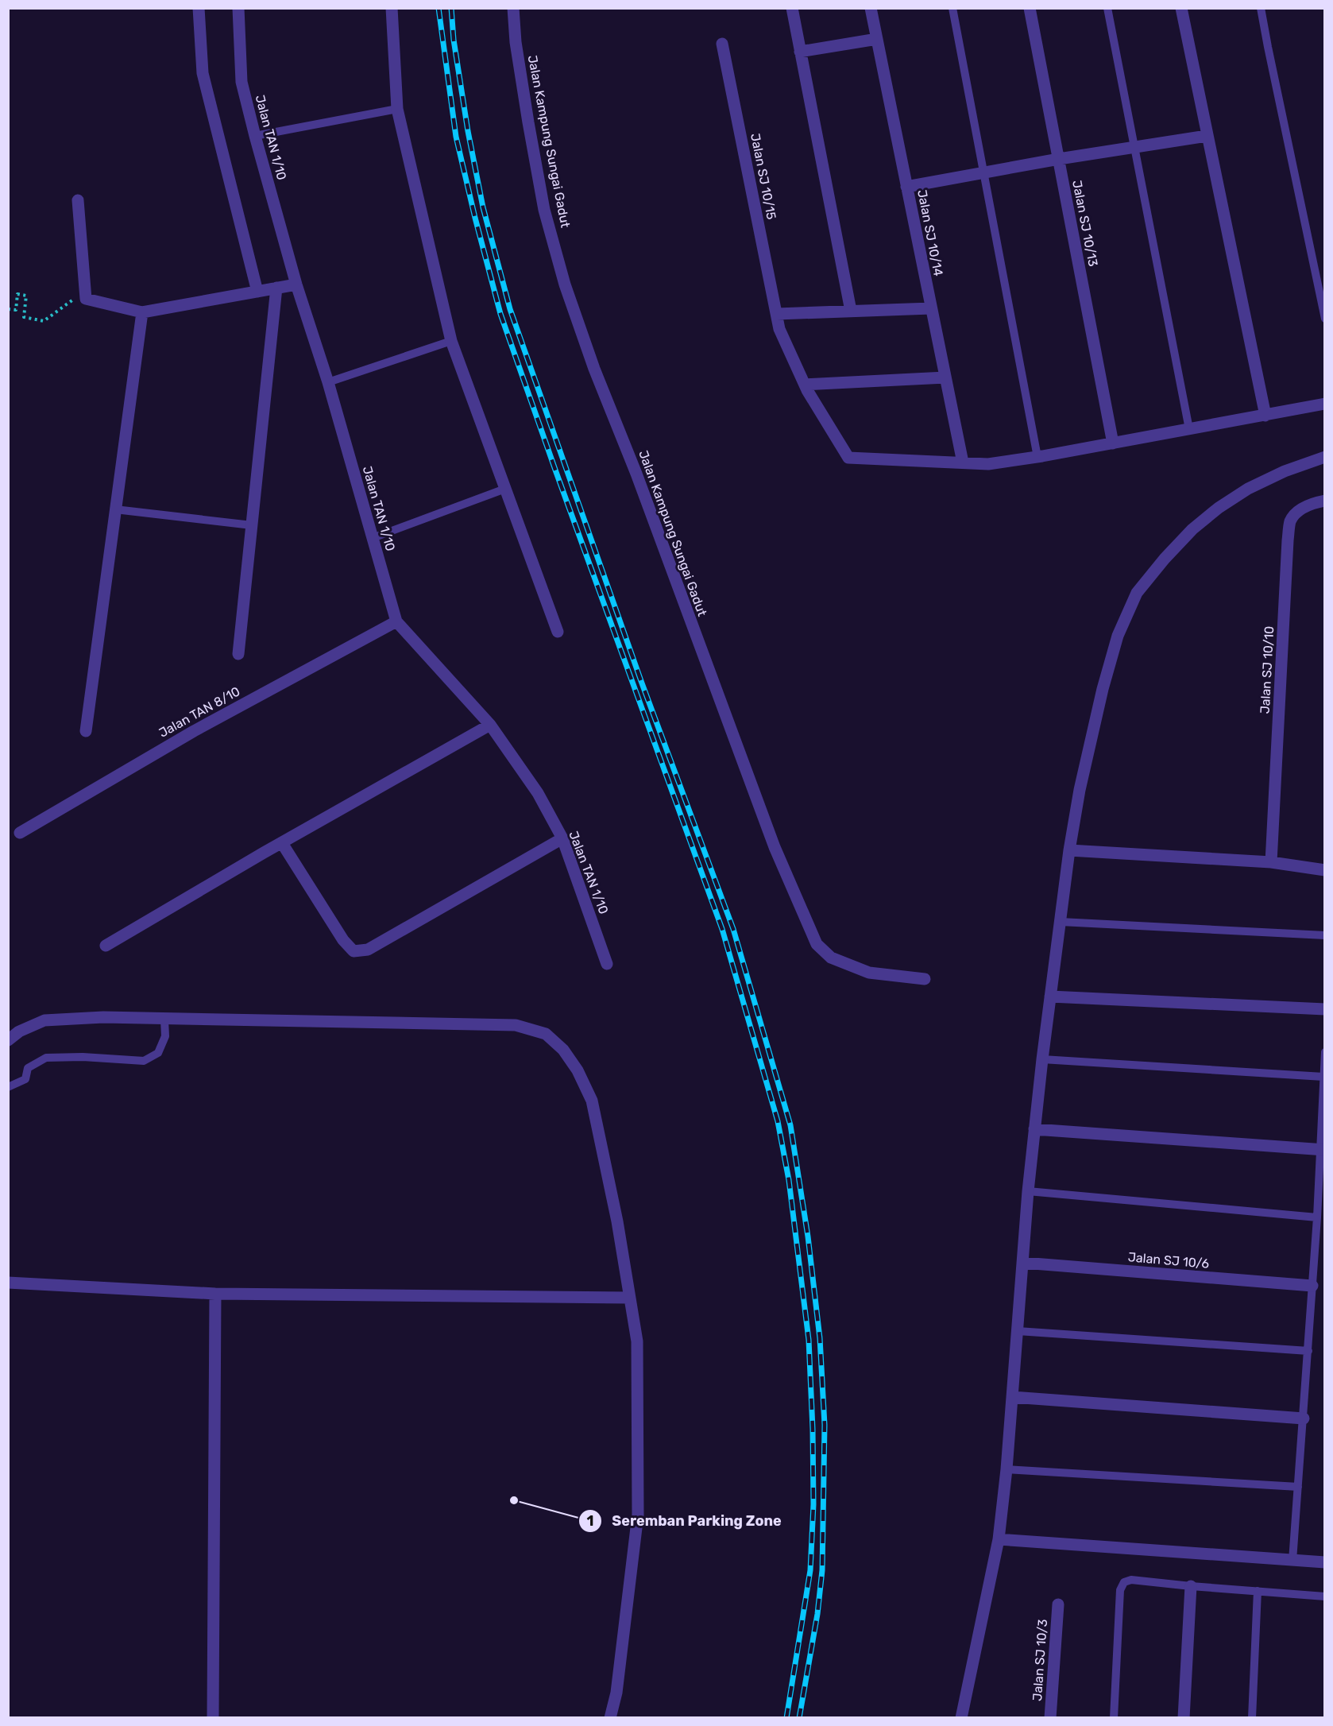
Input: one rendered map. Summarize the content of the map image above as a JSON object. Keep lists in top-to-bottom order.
{
  "streets": {
    "street": [
      "Jalan TAN 1/10",
      "Jalan Kampung Sungai Gadut",
      "Jalan SJ 10/15",
      "Jalan SJ 10/13",
      "Jalan SJ 10/14",
      "Jalan SJ 10/10",
      "Jalan TAN 8/10",
      "Jalan SJ 10/6",
      "Jalan SJ 10/3"
    ]
  },
  "crossings": [
    ["Jalan TAN 1/10", "Jalan TAN 8/10"],
    ["Jalan SJ 10/15", "Jalan SJ 10/14"]
  ],
  "places": ["Seremban Parking Zone"]
}
